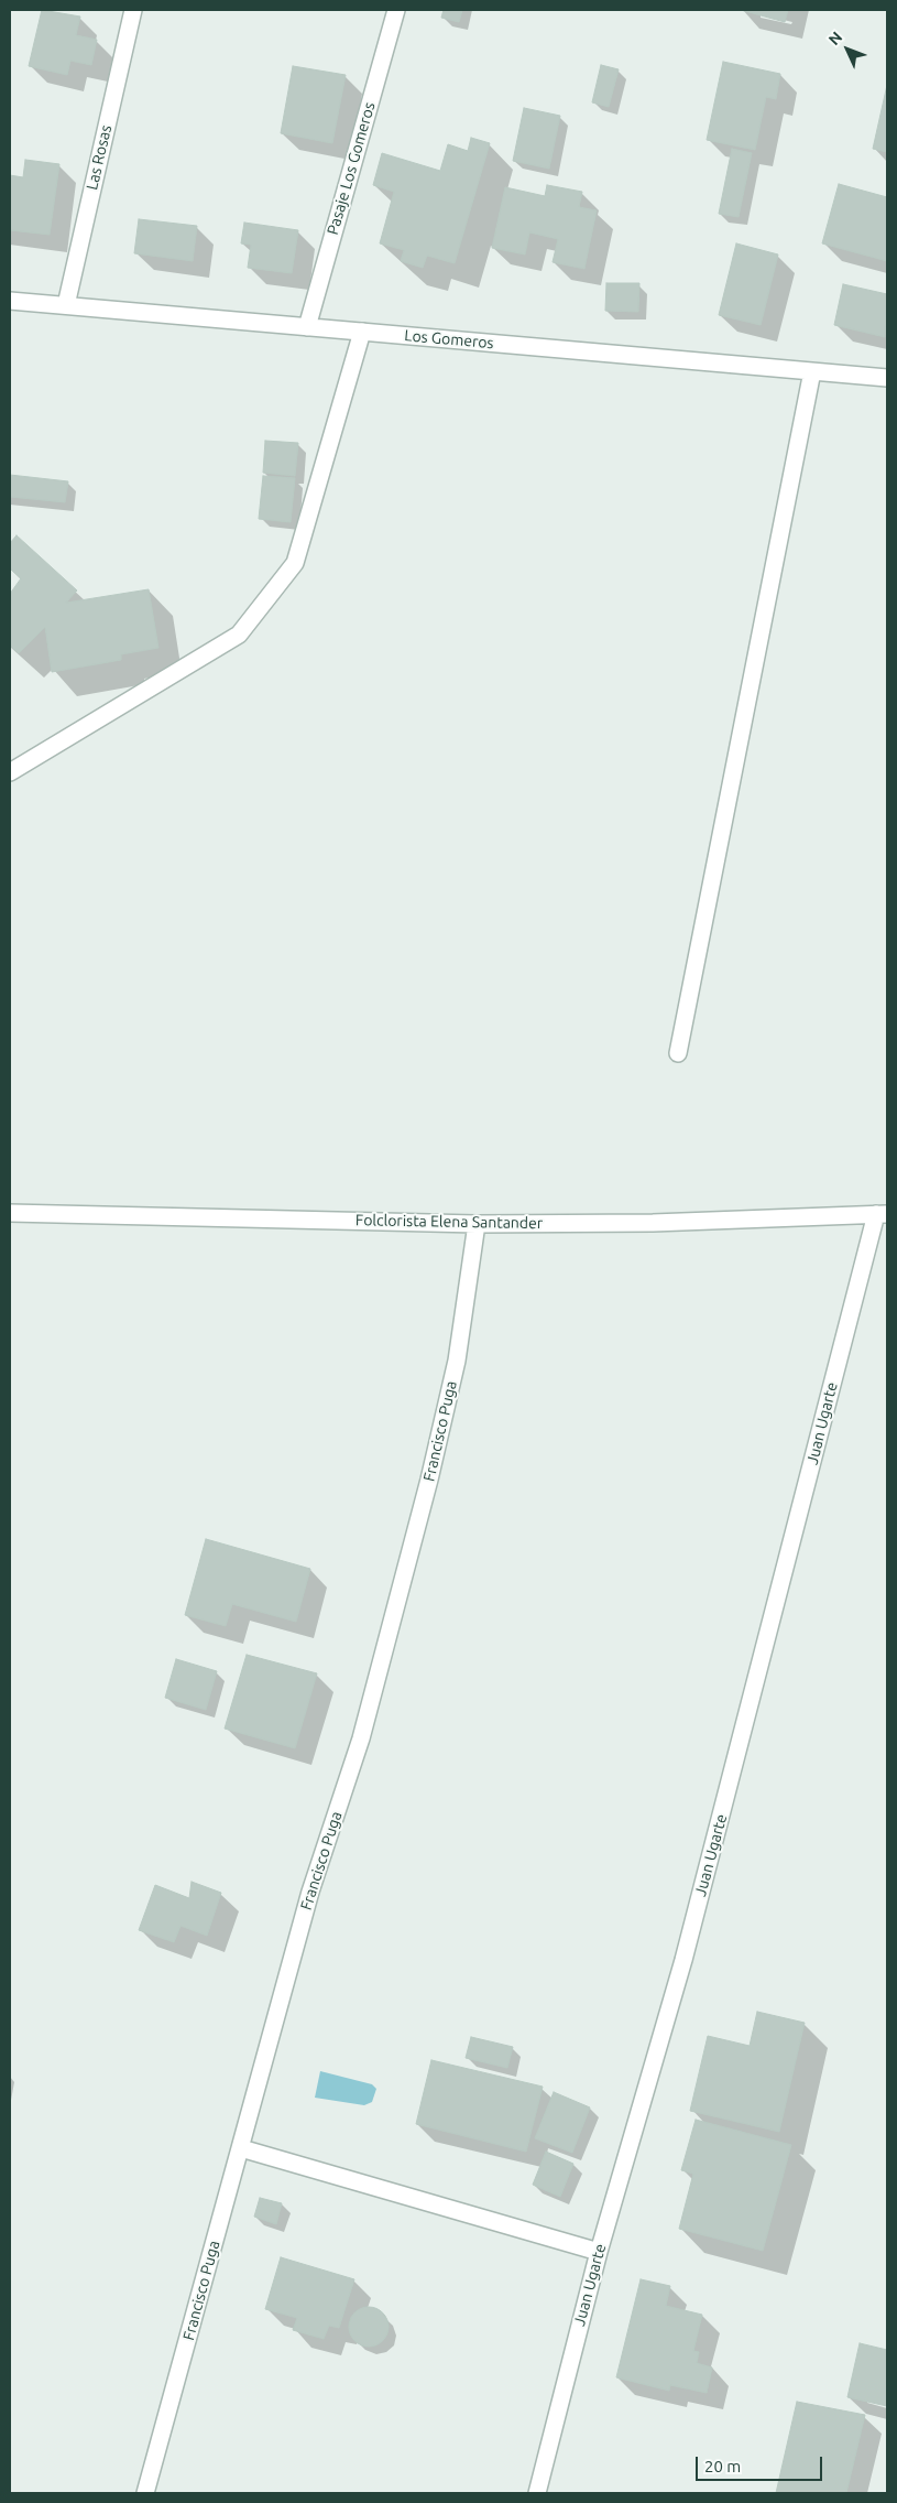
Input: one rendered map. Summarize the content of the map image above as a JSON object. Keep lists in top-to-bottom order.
{
  "streets": {
    "street": [
      "Las Rosas",
      "Pasaje Los Gomeros",
      "Los Gomeros",
      "Folclorista Elena Santander",
      "Juan Ugarte",
      "Francisco Puga"
    ]
  },
  "crossings": [
    ["Las Rosas", "Los Gomeros"],
    ["Pasaje Los Gomeros", "Los Gomeros"],
    ["Folclorista Elena Santander", "Juan Ugarte"],
    ["Folclorista Elena Santander", "Francisco Puga"]
  ],
  "scale_bar": "20 m",
  "north": "top left"
}
